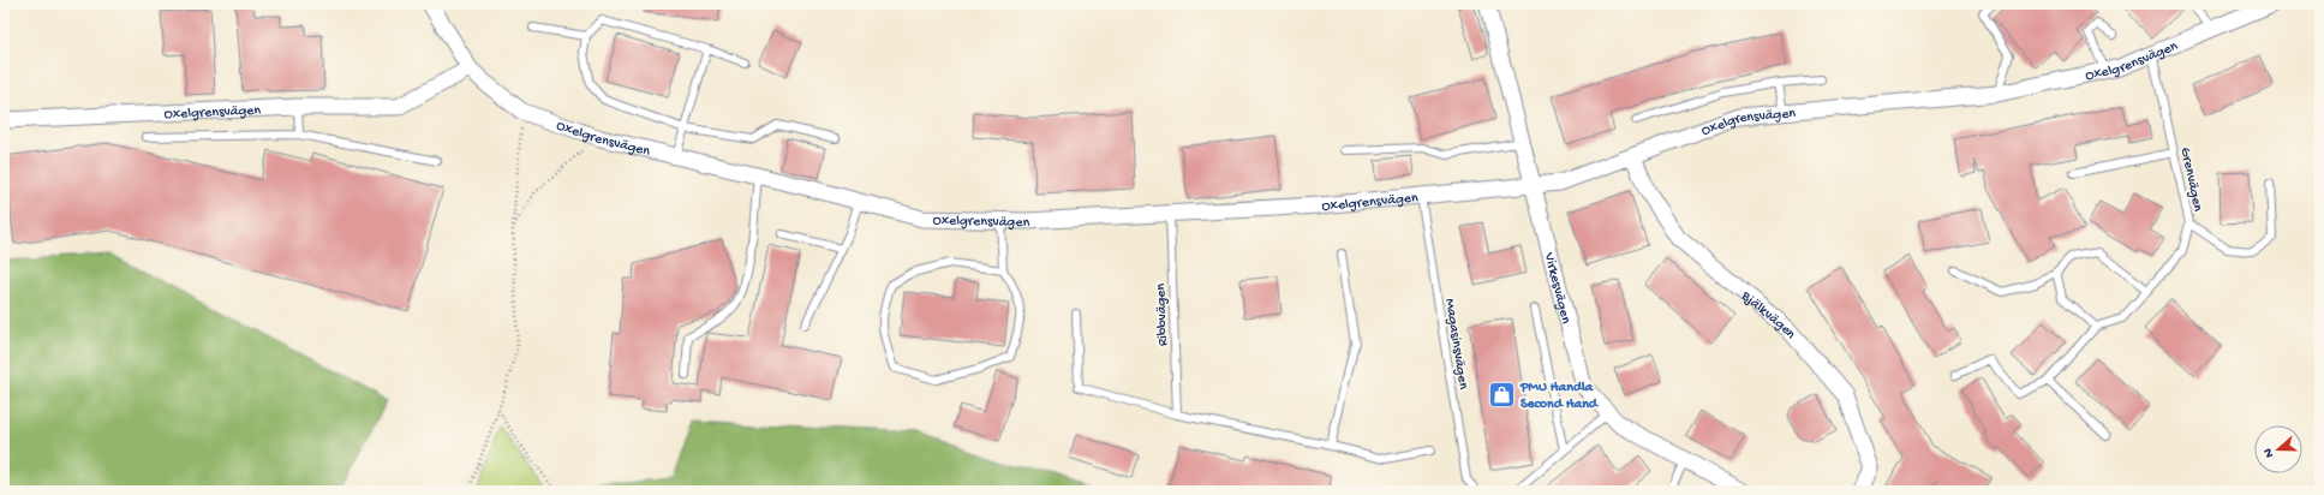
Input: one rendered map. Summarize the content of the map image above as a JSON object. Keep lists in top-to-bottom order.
{
  "streets": {
    "street": ["Oxelgrensvägen", "Virkesvägen", "Bjälkvägen"],
    "lane": ["Grenvägen", "Ribbvägen", "Magasinsvägen"]
  },
  "crossings": [
    ["Oxelgrensvägen", "Grenvägen"],
    ["Oxelgrensvägen", "Virkesvägen"],
    ["Oxelgrensvägen", "Ribbvägen"],
    ["Oxelgrensvägen", "Bjälkvägen"],
    ["Oxelgrensvägen", "Magasinsvägen"]
  ],
  "places": {
    "shop": ["PMU Handla Second Hand"]
  },
  "north": "left"
}
